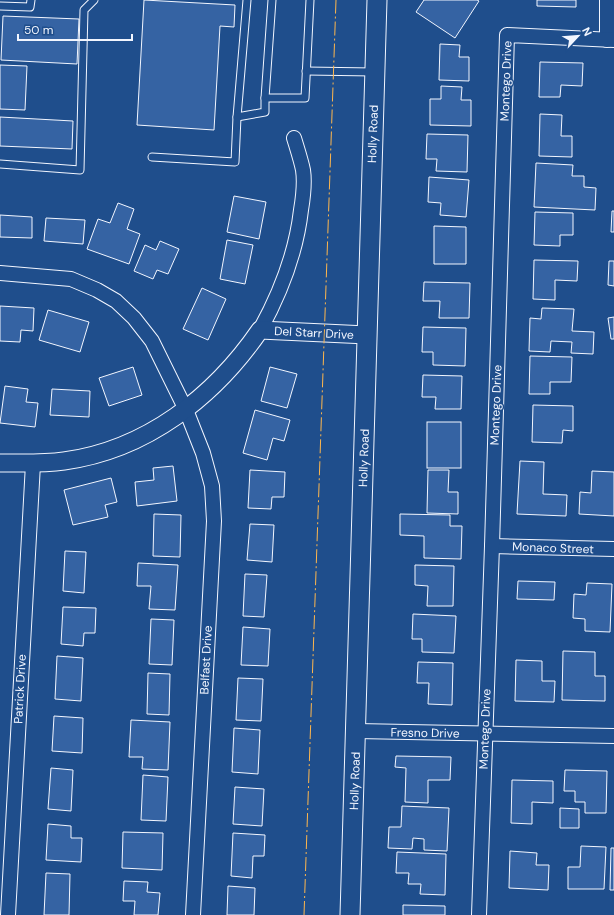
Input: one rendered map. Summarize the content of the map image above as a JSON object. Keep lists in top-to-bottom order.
{
  "streets": {
    "main road": ["Holly Road"],
    "street": [
      "Montego Drive",
      "Del Starr Drive",
      "Monaco Street",
      "Belfast Drive",
      "Patrick Drive",
      "Fresno Drive"
    ]
  },
  "crossings": [
    ["Montego Drive", "Monaco Street"],
    ["Montego Drive", "Fresno Drive"],
    ["Holly Road", "Del Starr Drive"],
    ["Holly Road", "Fresno Drive"],
    ["Del Starr Drive", "Belfast Drive"],
    ["Del Starr Drive", "Patrick Drive"]
  ],
  "scale_bar": "50 m",
  "north": "top right"
}
